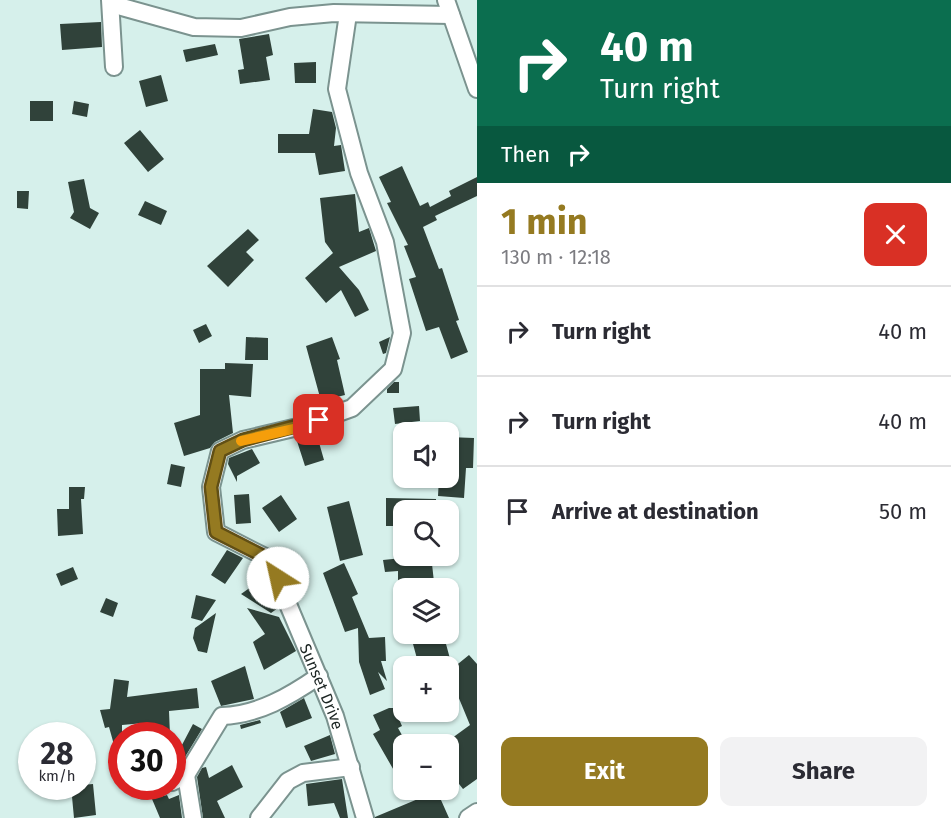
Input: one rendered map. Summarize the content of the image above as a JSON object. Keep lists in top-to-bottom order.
{
  "streets": {
    "street": ["Sunset Drive"]
  },
  "page": {
    "turn": ["40 m", "Turn right"],
    "then": "Then",
    "heading": ["1 min", "130 m · 12:18"],
    "list": [
      {
        "name": "Turn right",
        "value": "40 m"
      },
      {
        "name": "Turn right",
        "value": "40 m"
      },
      {
        "name": "Arrive at destination",
        "value": "50 m"
      }
    ],
    "map_buttons": ["+", "−"],
    "speed": "28 km/h",
    "limit": "30",
    "buttons": ["Exit", "Share"]
  }
}
